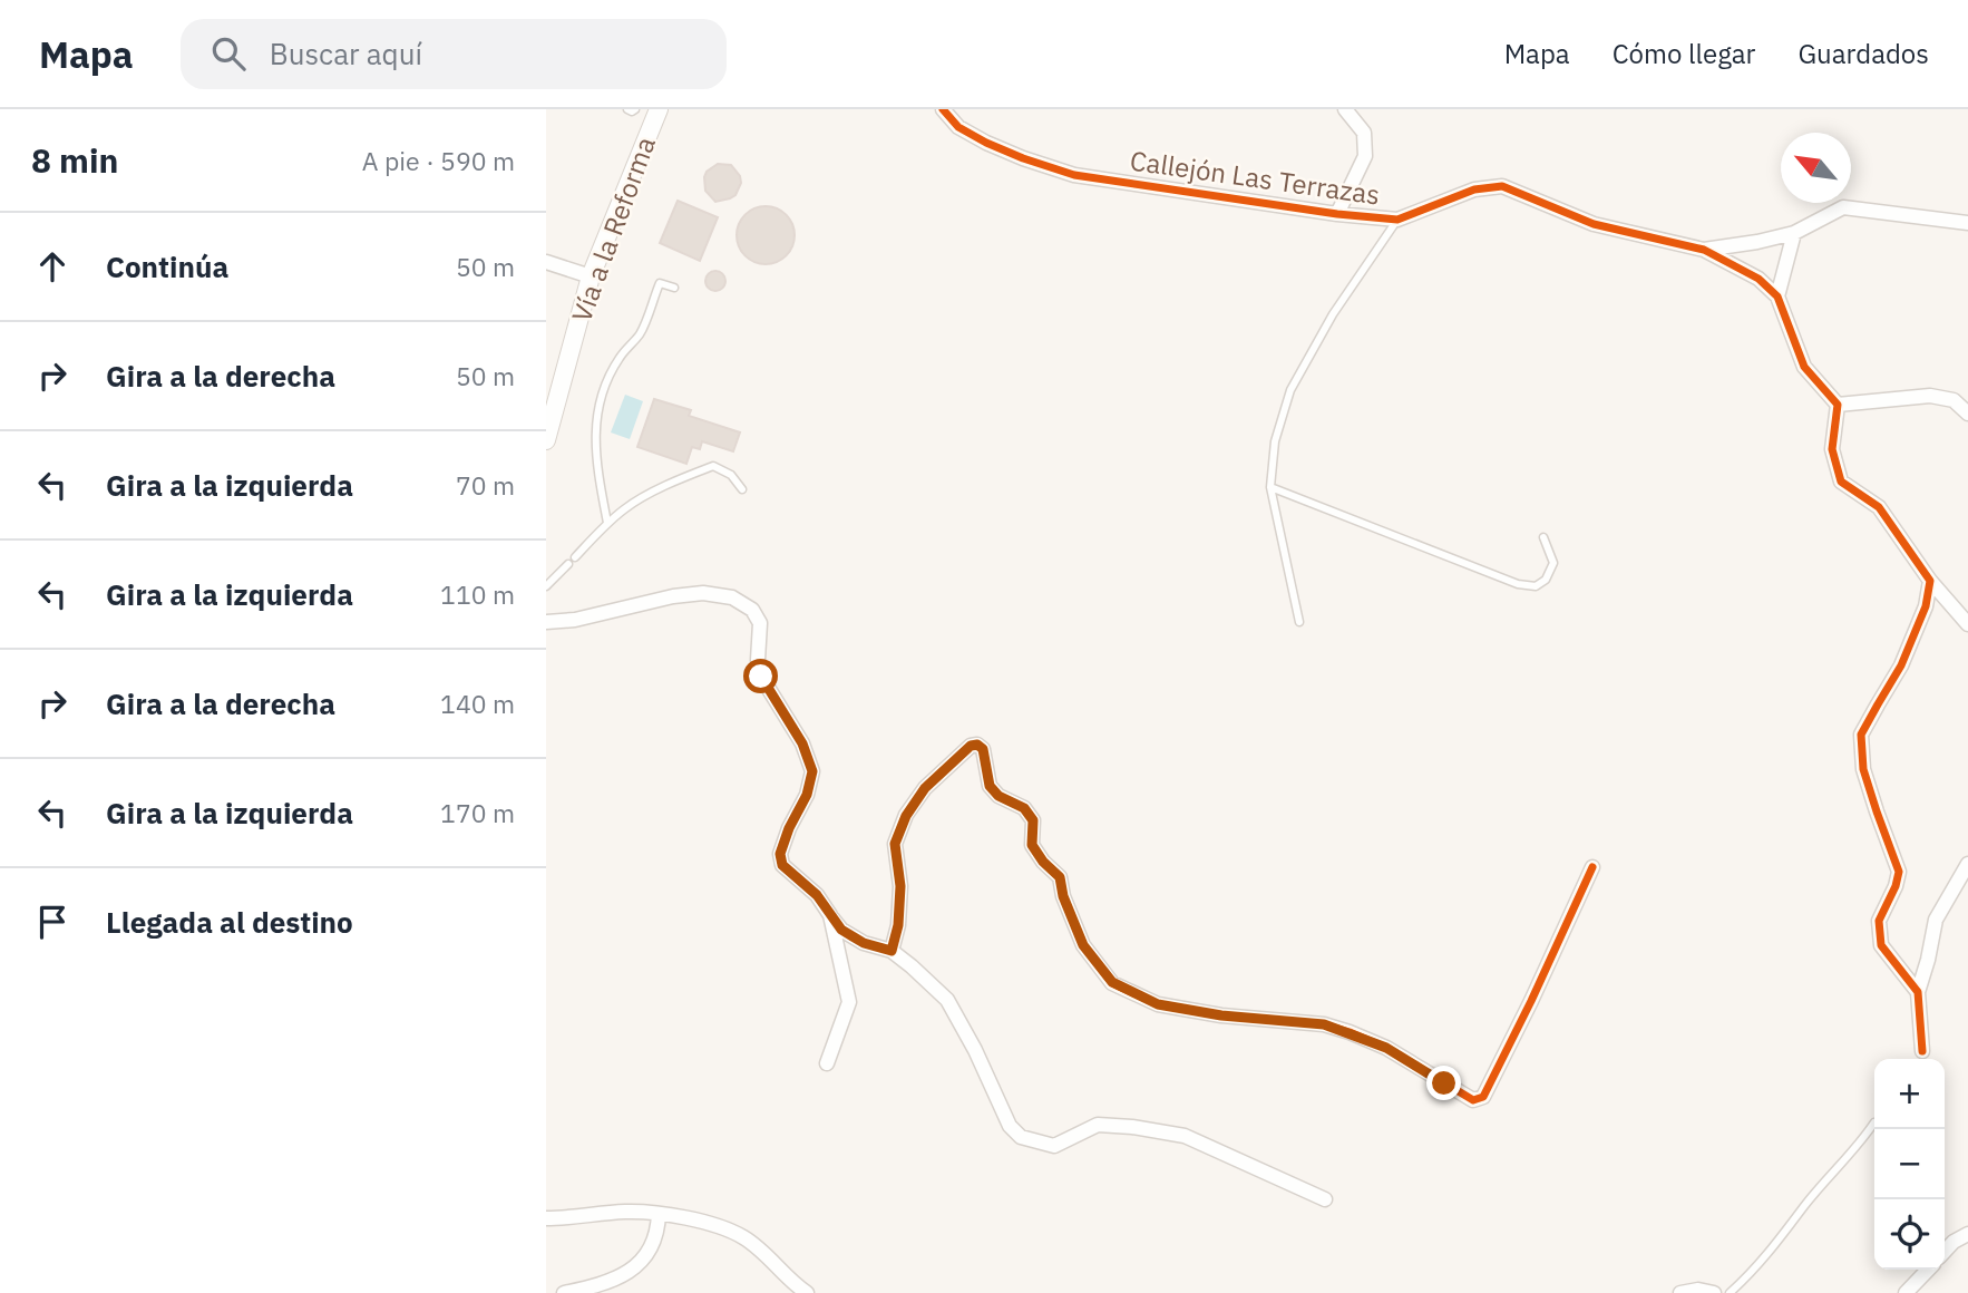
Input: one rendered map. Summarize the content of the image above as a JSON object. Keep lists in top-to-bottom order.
{
  "streets": {
    "street": ["Callejón Las Terrazas", "Vía a la Reforma"]
  },
  "north": "top left",
  "page": {
    "header": "Mapa",
    "search": "Buscar aquí",
    "nav": ["Mapa", "Cómo llegar", "Guardados"],
    "heading": ["8 min", "A pie · 590 m"],
    "list": [
      ["Continúa", "50 m"],
      ["Gira a la derecha", "50 m"],
      ["Gira a la izquierda", "70 m"],
      ["Gira a la izquierda", "110 m"],
      ["Gira a la derecha", "140 m"],
      ["Gira a la izquierda", "170 m"],
      "Llegada al destino"
    ],
    "map_buttons": ["+", "−"]
  }
}
